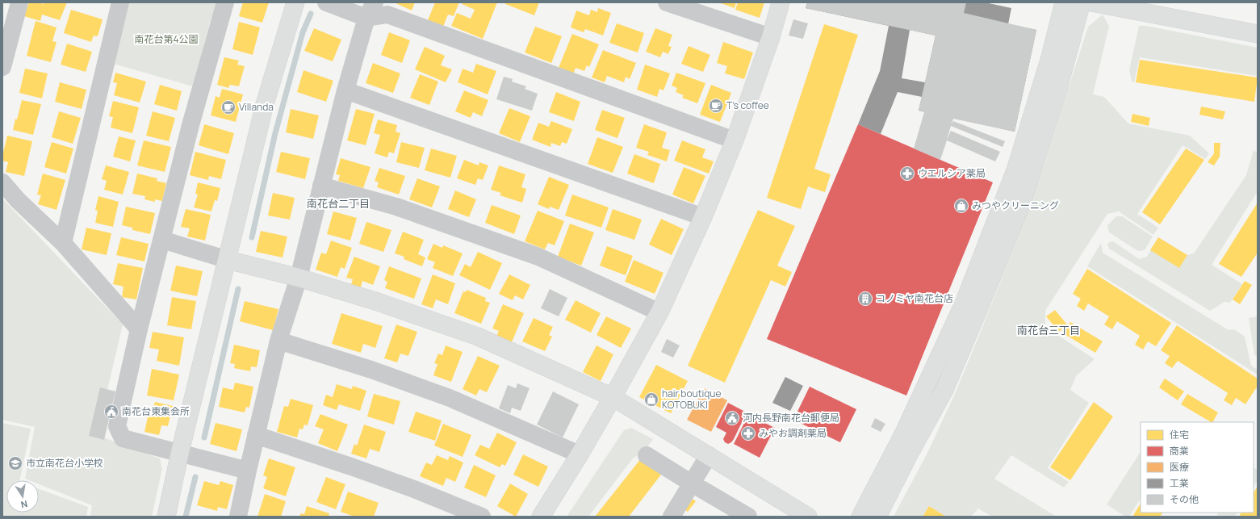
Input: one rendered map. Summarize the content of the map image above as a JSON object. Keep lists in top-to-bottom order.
{
  "districts": ["南花台二丁目", "南花台三丁目"],
  "parks": ["南花台第4公園"],
  "places": {
    "cafe": ["T's coffee", "Villanda"],
    "pharmacy": ["ウエルシア薬局", "みやお調剤薬局"],
    "shop": ["みつやクリーニング", "hair boutique KOTOBUKI"],
    "building": ["コノミヤ南花台店"],
    "public building": ["南花台東集会所", "河内長野南花台郵便局"],
    "school or university": ["市立南花台小学校"]
  },
  "legend": [
    "住宅",
    "商業",
    "医療",
    "工業",
    "その他"
  ],
  "north": "bottom"
}
